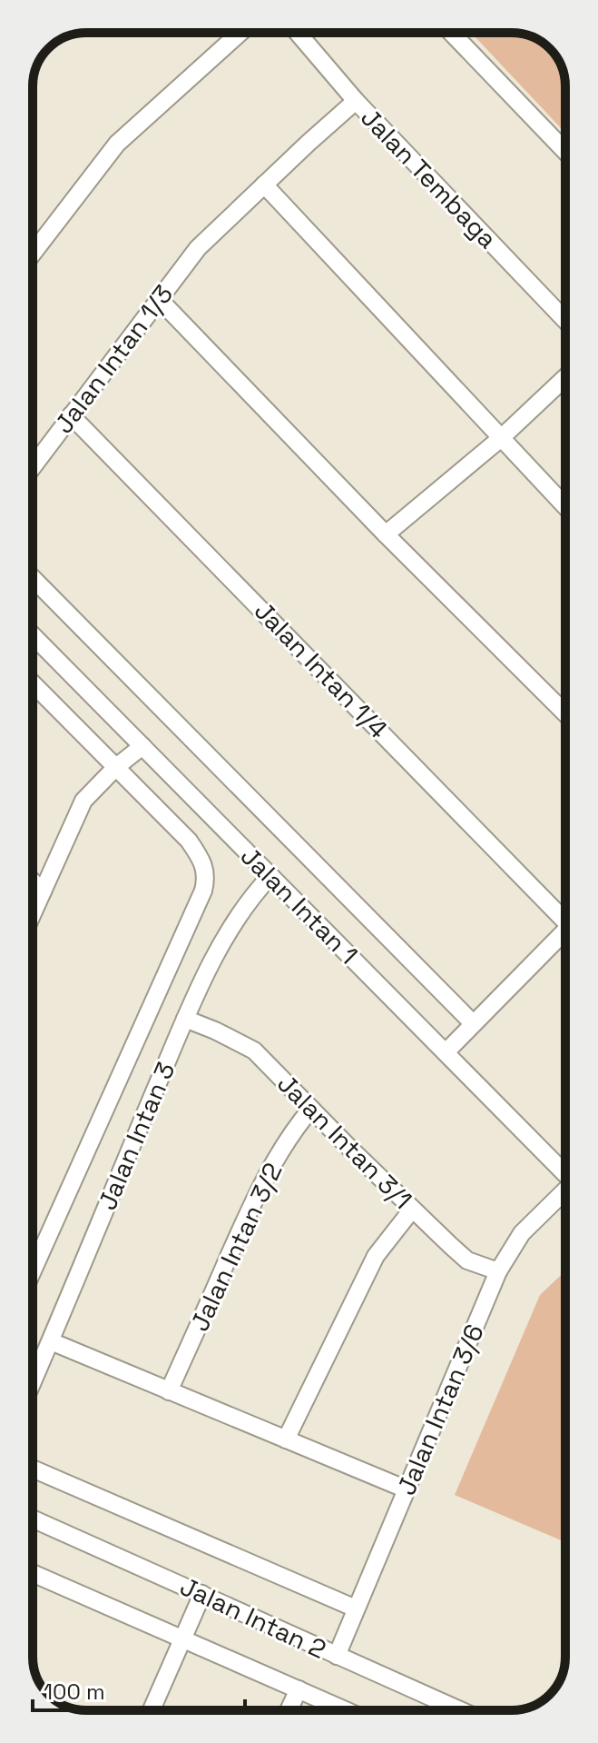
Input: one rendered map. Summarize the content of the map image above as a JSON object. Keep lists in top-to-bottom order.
{
  "streets": {
    "street": [
      "Jalan Tembaga",
      "Jalan Intan 1/3",
      "Jalan Intan 1/4",
      "Jalan Intan 1",
      "Jalan Intan 3",
      "Jalan Intan 3/1",
      "Jalan Intan 3/2",
      "Jalan Intan 3/6",
      "Jalan Intan 2"
    ]
  },
  "crossings": [
    ["Jalan Tembaga", "Jalan Intan 1/3"],
    ["Jalan Intan 1/3", "Jalan Intan 1/4"],
    ["Jalan Intan 1", "Jalan Intan 3"],
    ["Jalan Intan 3", "Jalan Intan 3/1"],
    ["Jalan Intan 3/1", "Jalan Intan 3/2"],
    ["Jalan Intan 3/1", "Jalan Intan 3/6"],
    ["Jalan Intan 3/6", "Jalan Intan 2"]
  ],
  "scale_bar": "100 m"
}
